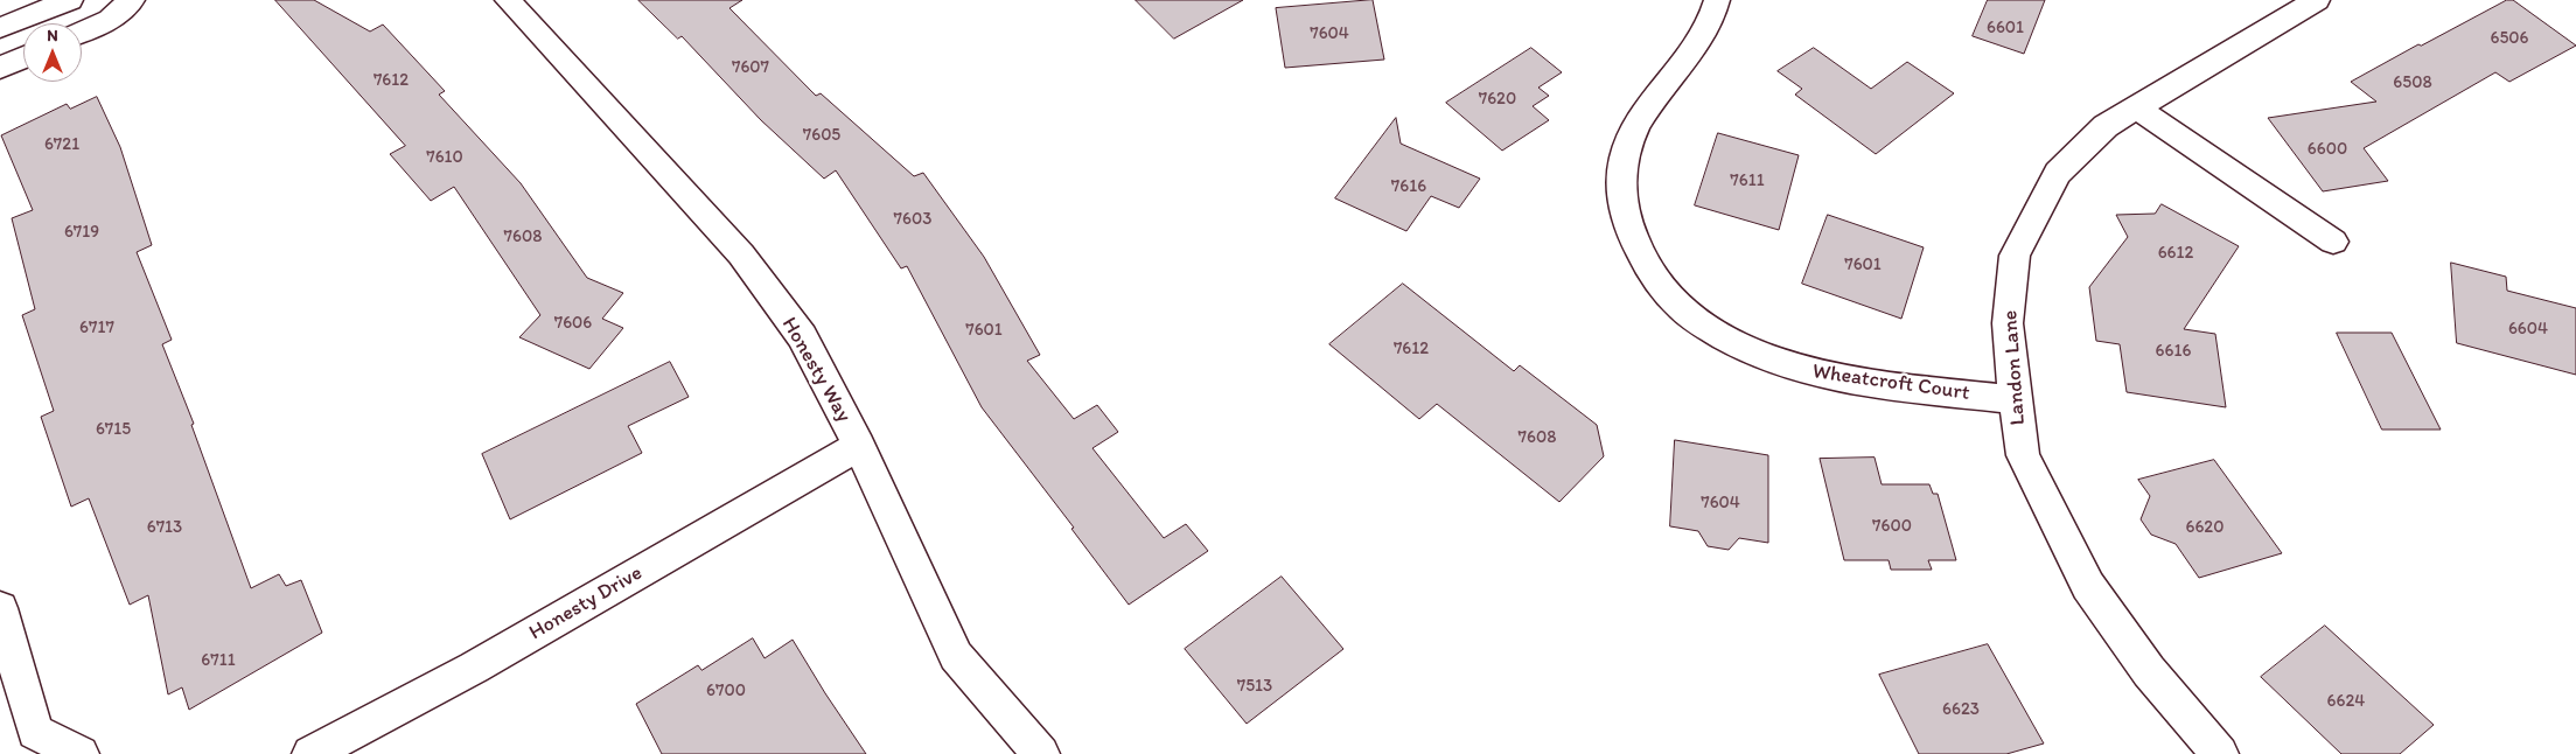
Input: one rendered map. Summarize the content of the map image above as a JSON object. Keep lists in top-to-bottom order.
{
  "streets": {
    "street": [
      "Landon Lane",
      "Honesty Way",
      "Wheatcroft Court",
      "Honesty Drive"
    ]
  },
  "crossings": [
    ["Landon Lane", "Wheatcroft Court"],
    ["Honesty Way", "Honesty Drive"]
  ],
  "house_numbers": [
    "6601",
    "7604",
    "6506",
    "7607",
    "7612",
    "6508",
    "7620",
    "7605",
    "6721",
    "6600",
    "7610",
    "7611",
    "7616",
    "7603",
    "6719",
    "7608",
    "6612",
    "7601",
    "7606",
    "6717",
    "6604",
    "7601",
    "7612",
    "6616",
    "6715",
    "7608",
    "7604",
    "7600",
    "6713",
    "6620",
    "6711",
    "7513",
    "6700",
    "6624",
    "6623"
  ],
  "north": "top"
}
